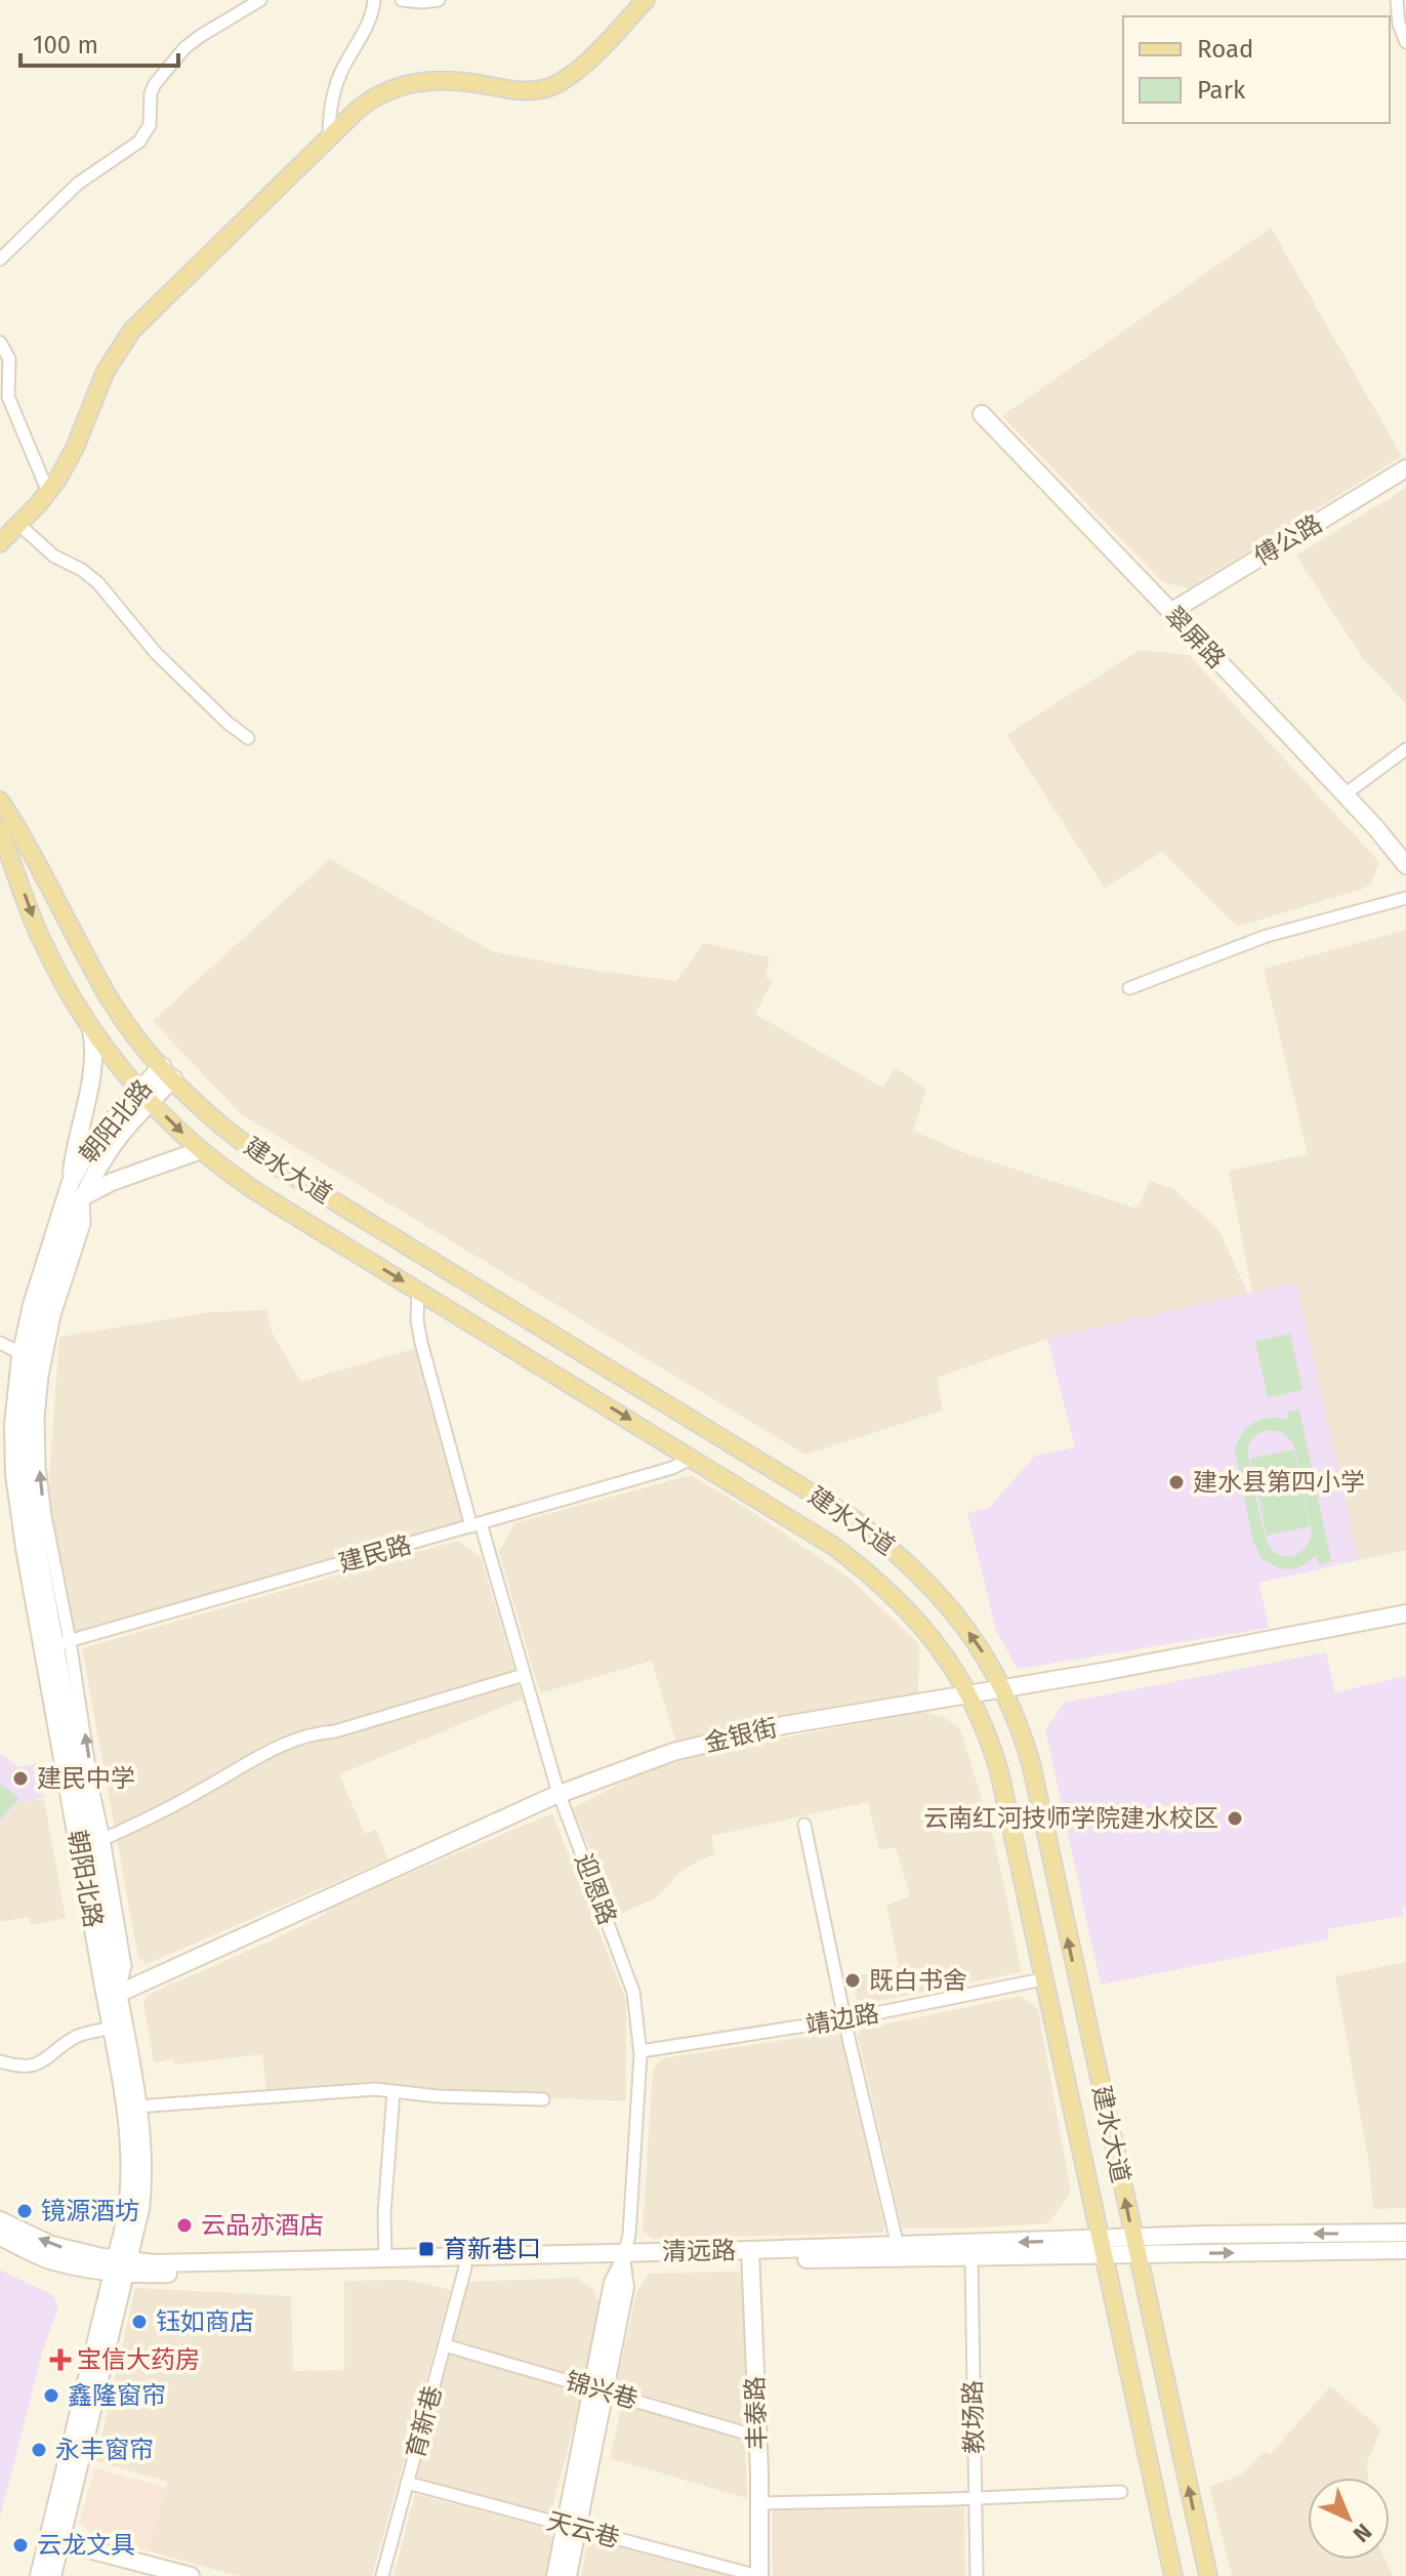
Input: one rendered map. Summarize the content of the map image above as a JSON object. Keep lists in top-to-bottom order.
{
  "streets": {
    "main road": [
      "傅公路",
      "翠屏路",
      "朝阳北路",
      "建水大道",
      "金银街",
      "迎恩路",
      "清远路",
      "丰泰路"
    ],
    "street": [
      "建民路",
      "靖边路",
      "锦兴巷",
      "教场路",
      "育新巷",
      "天云巷"
    ]
  },
  "crossings": [
    ["傅公路", "翠屏路"],
    ["朝阳北路", "建水大道"],
    ["朝阳北路", "建民路"],
    ["朝阳北路", "金银街"],
    ["朝阳北路", "清远路"],
    ["建水大道", "建民路"],
    ["建水大道", "金银街"],
    ["建水大道", "迎恩路"],
    ["建水大道", "靖边路"],
    ["建水大道", "清远路"],
    ["建民路", "迎恩路"],
    ["金银街", "迎恩路"],
    ["迎恩路", "靖边路"],
    ["迎恩路", "清远路"],
    ["迎恩路", "锦兴巷"],
    ["迎恩路", "天云巷"],
    ["清远路", "丰泰路"],
    ["清远路", "教场路"],
    ["清远路", "育新巷"],
    ["锦兴巷", "丰泰路"],
    ["锦兴巷", "育新巷"],
    ["丰泰路", "天云巷"],
    ["育新巷", "天云巷"]
  ],
  "places": {
    "other": [
      "建水县第四小学",
      "建民中学",
      "云南红河技师学院建水校区",
      "既白书舍",
      "镜源酒坊",
      "云品亦酒店",
      "钰如商店",
      "鑫隆窗帘",
      "永丰窗帘",
      "云龙文具"
    ],
    "transit": ["育新巷口"],
    "health": ["宝信大药房"]
  },
  "legend": ["Road", "Park"],
  "scale_bar": "100 m",
  "north": "bottom right"
}
